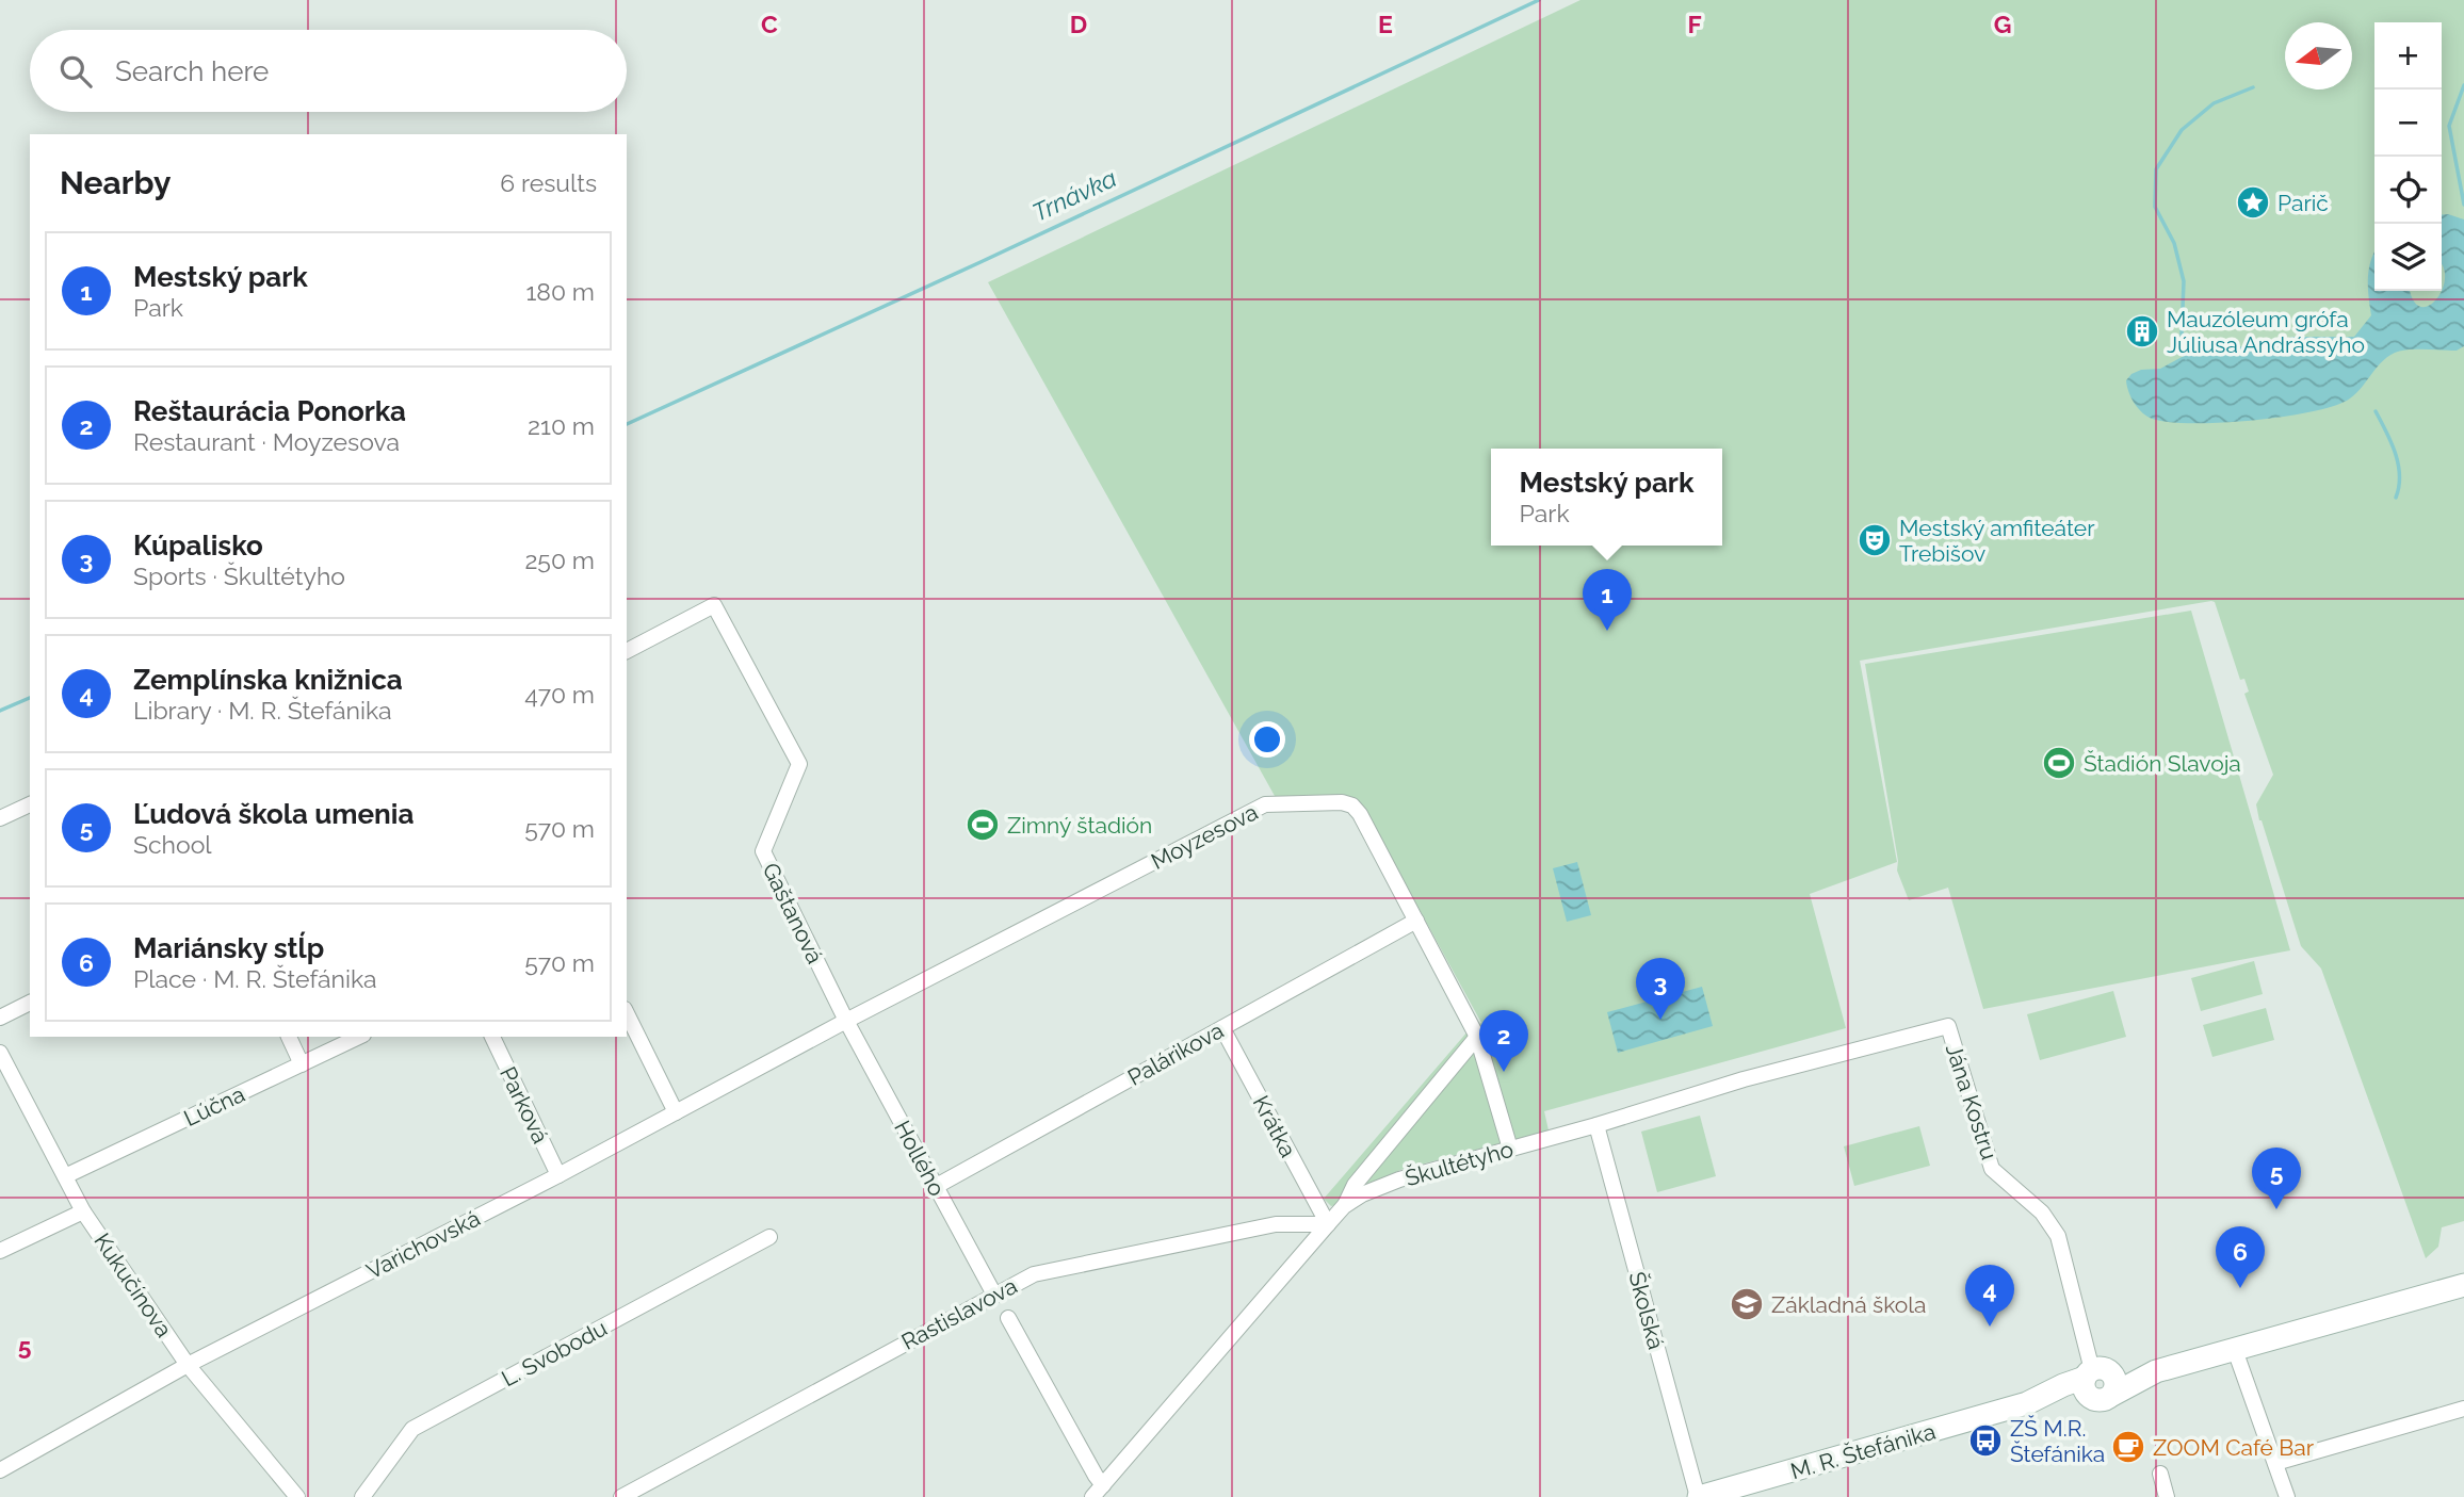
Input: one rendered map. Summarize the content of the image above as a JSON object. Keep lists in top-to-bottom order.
{
  "streets": {
    "street": [
      "Moyzesova",
      "Gaštanová",
      "Palárikova",
      "Jána Kostru",
      "Parková",
      "Lúčna",
      "Krátka",
      "Hollého",
      "Škultétyho",
      "Varichovská",
      "Kukučínova",
      "Školská",
      "Rastislavova",
      "L. Svobodu",
      "M. R. Štefánika"
    ]
  },
  "crossings": [
    ["Moyzesova", "Gaštanová"],
    ["Moyzesova", "Palárikova"],
    ["Moyzesova", "Hollého"],
    ["Moyzesova", "Škultétyho"],
    ["Moyzesova", "Varichovská"],
    ["Gaštanová", "Hollého"],
    ["Gaštanová", "Varichovská"],
    ["Palárikova", "Krátka"],
    ["Palárikova", "Hollého"],
    ["Jána Kostru", "Škultétyho"],
    ["Jána Kostru", "M. R. Štefánika"],
    ["Parková", "Varichovská"],
    ["Lúčna", "Kukučínova"],
    ["Krátka", "Škultétyho"],
    ["Krátka", "Rastislavova"],
    ["Hollého", "Varichovská"],
    ["Hollého", "Rastislavova"],
    ["Škultétyho", "Školská"],
    ["Škultétyho", "Rastislavova"],
    ["Varichovská", "Kukučínova"],
    ["Školská", "M. R. Štefánika"]
  ],
  "water": ["Trnávka"],
  "places": {
    "place": ["Parič"],
    "building": ["Mauzóleum grófa Júliusa Andrássyho"],
    "theatre": ["Mestský amfiteáter Trebišov"],
    "sports": ["Štadión Slavoja", "Zimný štadión"],
    "school or university": ["Základná škola"],
    "bus stop": ["ZŠ M.R. Štefánika"],
    "cafe": ["ZOOM Café Bar"]
  },
  "north": "left",
  "page": {
    "map_buttons": ["+", "−"],
    "search": "Search here",
    "heading": ["Nearby", "6 results"],
    "list": [
      {
        "mark": "1",
        "name": "Mestský park",
        "note": "Park",
        "value": "180 m"
      },
      {
        "mark": "2",
        "name": "Reštaurácia Ponorka",
        "note": "Restaurant · Moyzesova",
        "value": "210 m"
      },
      {
        "mark": "3",
        "name": "Kúpalisko",
        "note": "Sports · Škultétyho",
        "value": "250 m"
      },
      {
        "mark": "4",
        "name": "Zemplínska knižnica",
        "note": "Library · M. R. Štefánika",
        "value": "470 m"
      },
      {
        "mark": "5",
        "name": "Ľudová škola umenia",
        "note": "School",
        "value": "570 m"
      },
      {
        "mark": "6",
        "name": "Mariánsky stĺp",
        "note": "Place · M. R. Štefánika",
        "value": "570 m"
      }
    ],
    "popup": ["Mestský park", "Park"],
    "pins": [
      "1",
      "3",
      "2",
      "5",
      "6",
      "4"
    ]
  },
  "grid": {
    "columns": [
      "C",
      "D",
      "E",
      "F",
      "G"
    ],
    "rows": ["5"]
  }
}
